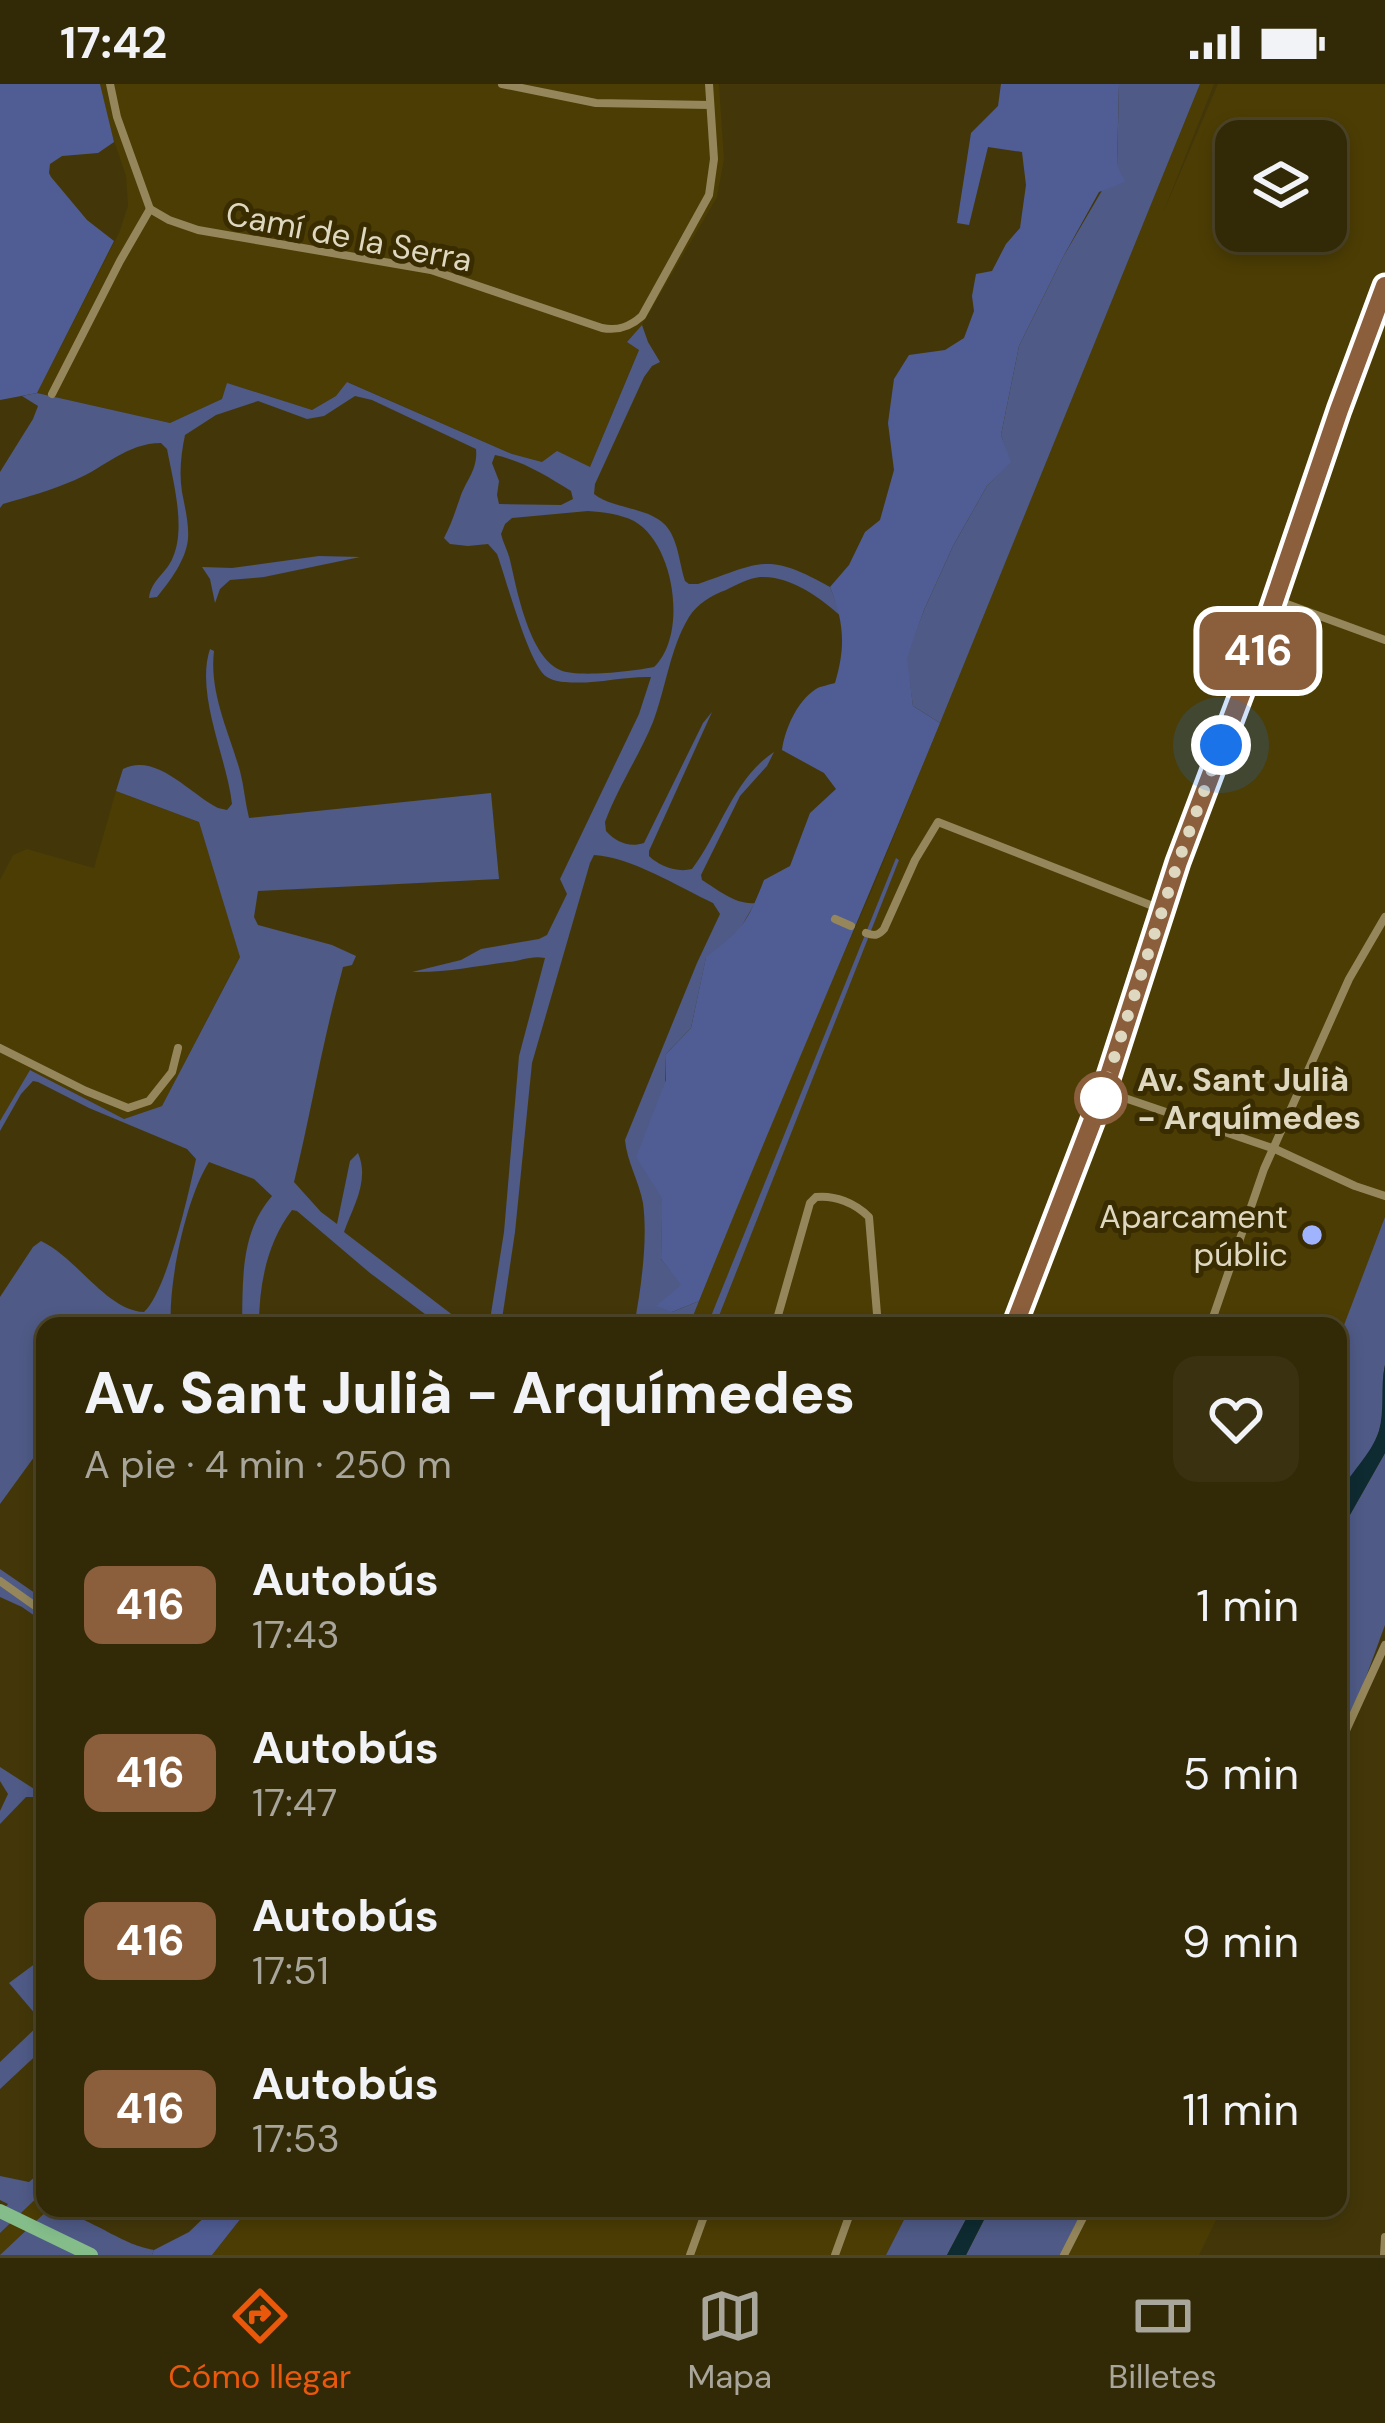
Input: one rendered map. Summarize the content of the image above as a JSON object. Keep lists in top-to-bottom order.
{
  "streets": {
    "street": ["Camí de la Serra"]
  },
  "places": ["Av. Sant Julià - Arquímedes", "Aparcament públic"],
  "lines": ["bus line 416"],
  "page": {
    "status": "17:42",
    "on_map": "416",
    "heading": ["Av. Sant Julià - Arquímedes", "A pie · 4 min · 250 m"],
    "list": [
      {
        "mark": "416",
        "name": "Autobús",
        "note": "17:43",
        "value": "1 min"
      },
      {
        "mark": "416",
        "name": "Autobús",
        "note": "17:47",
        "value": "5 min"
      },
      {
        "mark": "416",
        "name": "Autobús",
        "note": "17:51",
        "value": "9 min"
      },
      {
        "mark": "416",
        "name": "Autobús",
        "note": "17:53",
        "value": "11 min"
      }
    ],
    "tabs": ["Cómo llegar", "Mapa", "Billetes"]
  }
}
